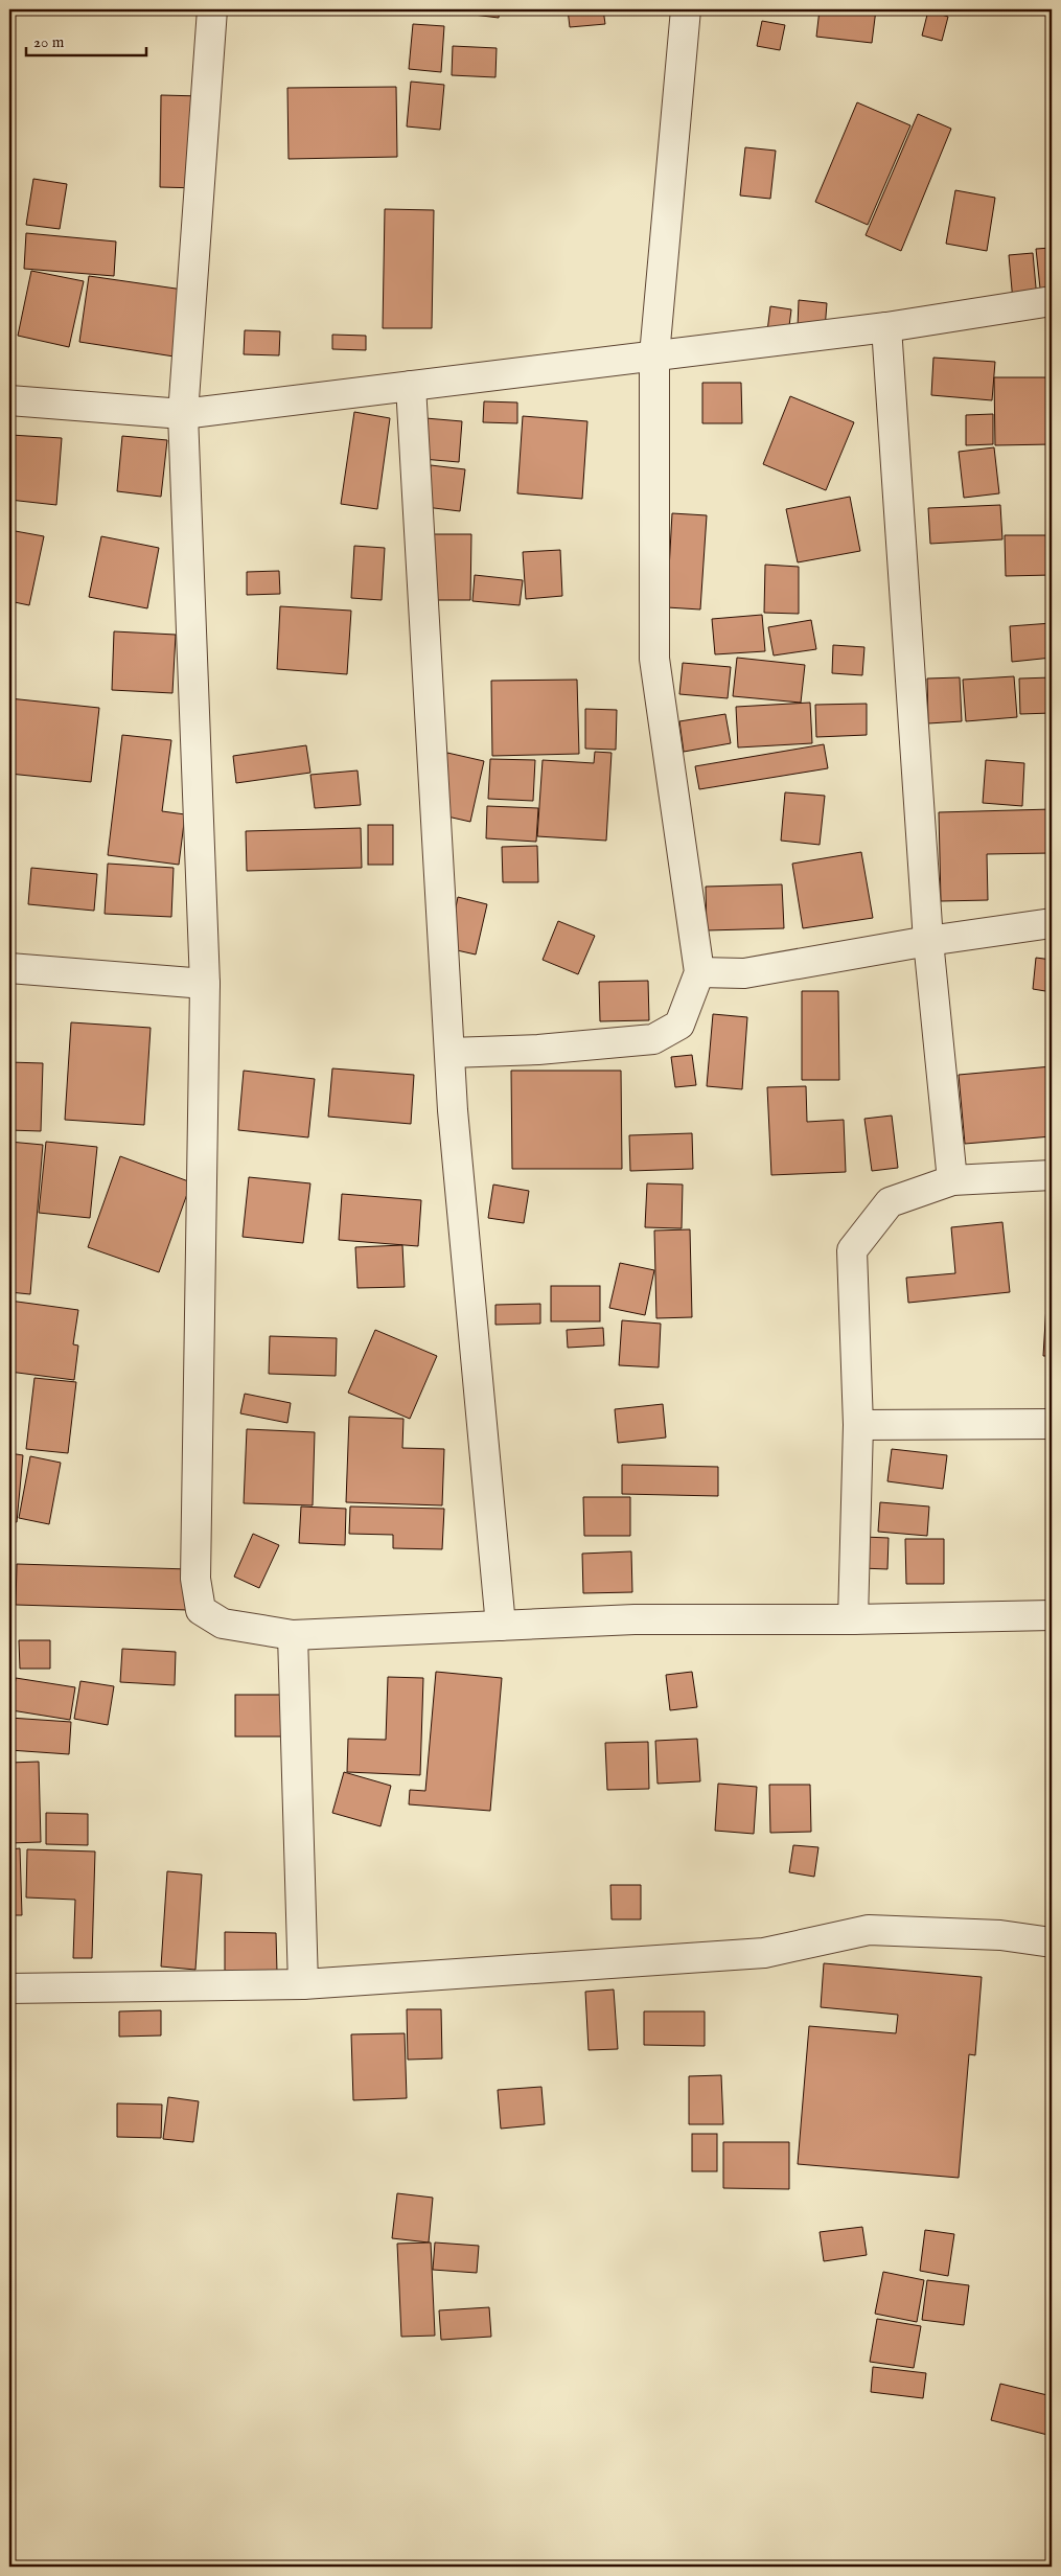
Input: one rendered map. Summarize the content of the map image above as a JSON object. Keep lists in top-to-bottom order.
{
  "scale_bar": "20 m"
}
